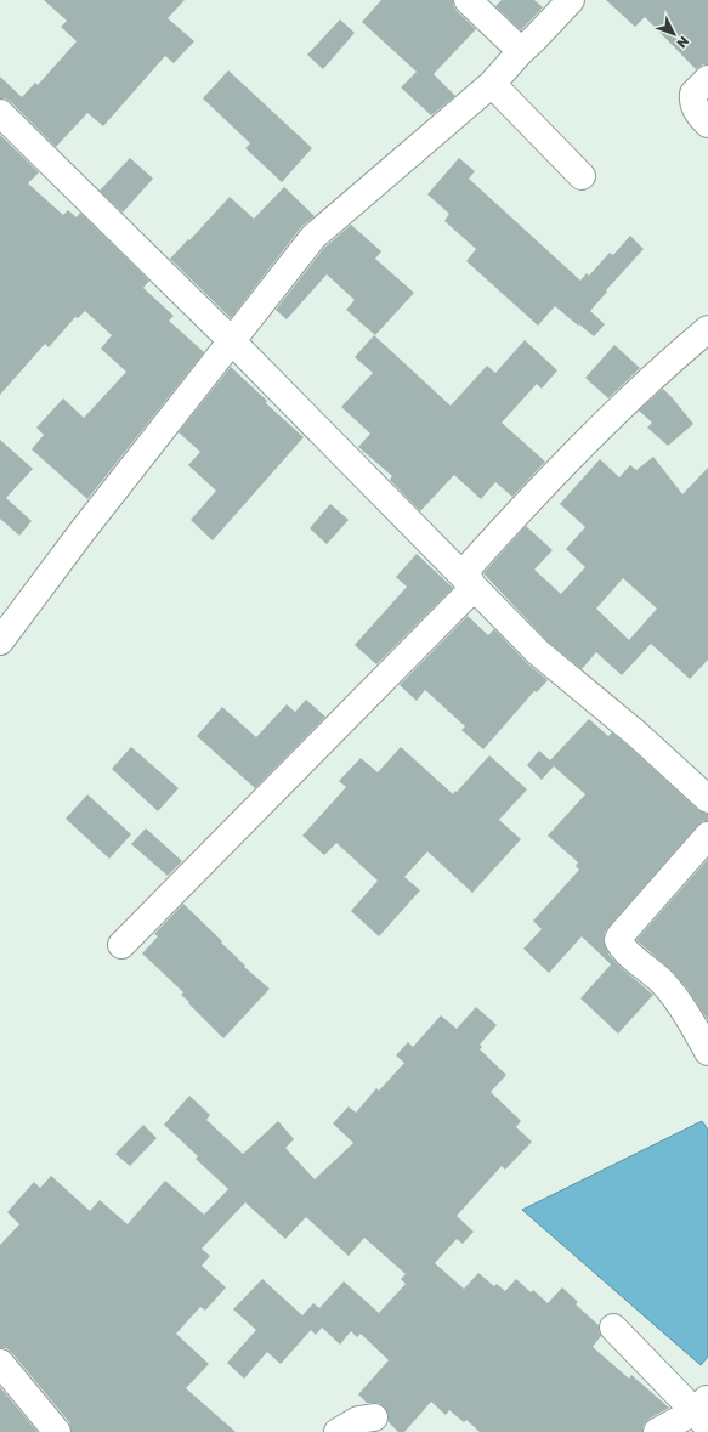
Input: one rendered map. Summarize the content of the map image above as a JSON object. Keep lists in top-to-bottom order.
{
  "north": "bottom right"
}
